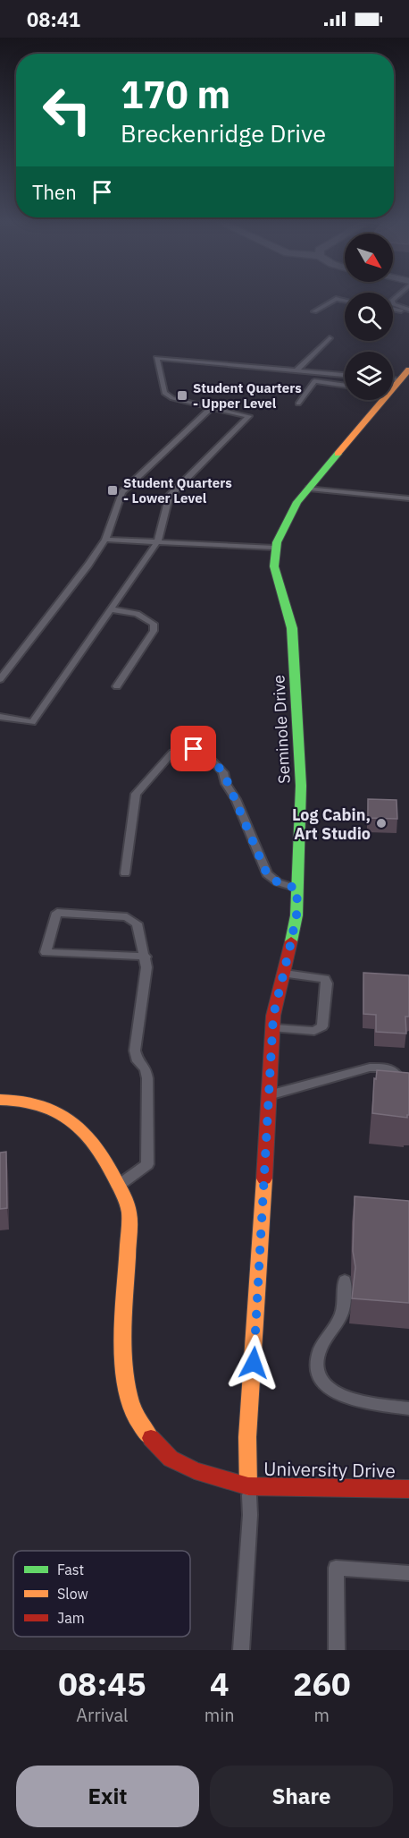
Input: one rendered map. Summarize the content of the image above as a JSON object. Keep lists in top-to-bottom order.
{
  "streets": {
    "street": ["Seminole Drive", "University Drive"]
  },
  "crossings": [
    ["Seminole Drive", "University Drive"]
  ],
  "places": {
    "transit": ["Student Quarters - Upper Level", "Student Quarters - Lower Level"],
    "other": ["Log Cabin, Art Studio"]
  },
  "legend": ["Fast", "Slow", "Jam"],
  "north": "bottom right",
  "page": {
    "status": "08:41",
    "turn": ["170 m", "Breckenridge Drive"],
    "then": "Then",
    "eta": [
      "08:45",
      "Arrival",
      "4",
      "min",
      "260",
      "m"
    ],
    "buttons": ["Exit", "Share"]
  }
}
